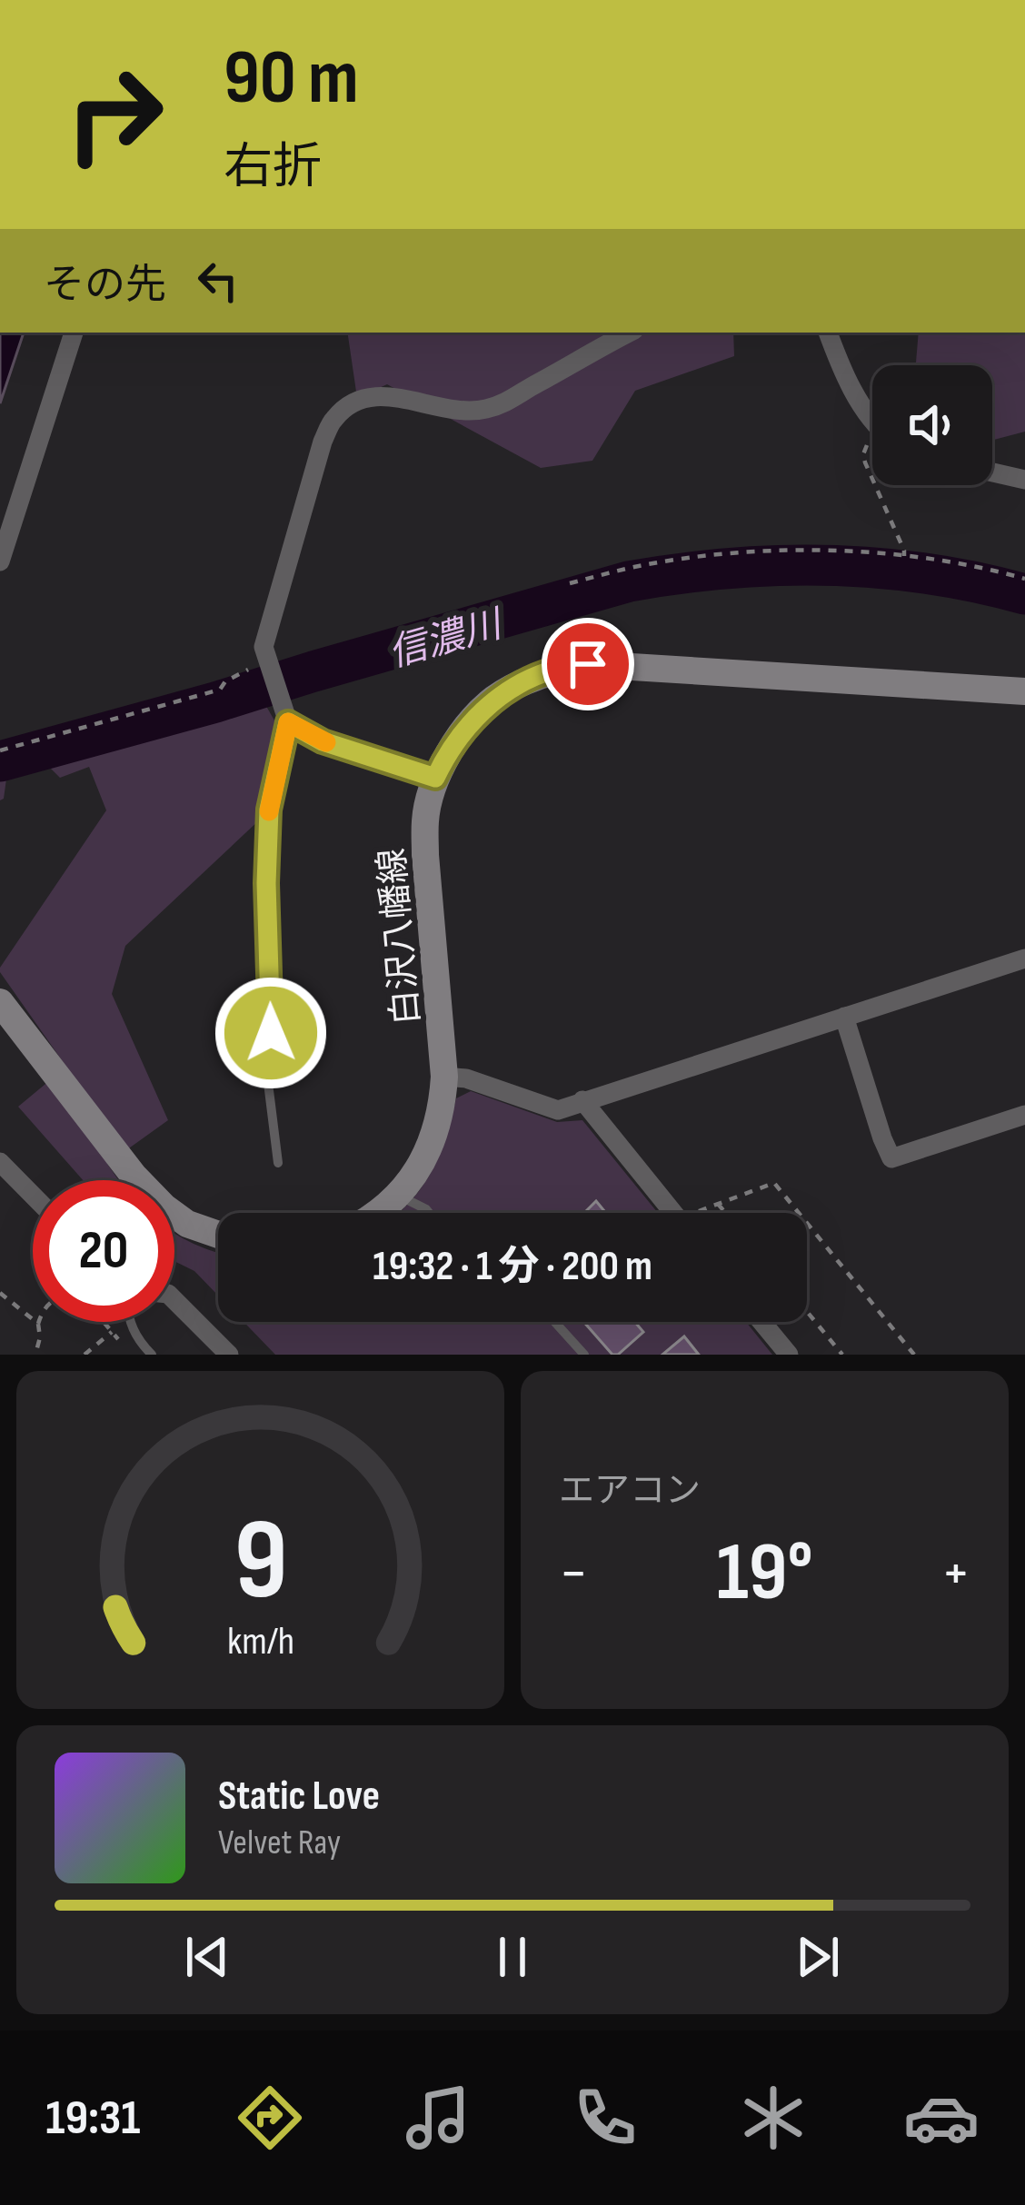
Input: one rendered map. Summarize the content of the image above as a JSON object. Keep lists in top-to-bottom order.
{
  "streets": {
    "main road": ["白沢八幡線"]
  },
  "water": ["信濃川"],
  "page": {
    "turn": ["90 m", "右折"],
    "then": "その先",
    "limit": "20",
    "trip": "19:32 · 1 分 · 200 m",
    "tile": "エアコン",
    "heat": ["−", "19°", "+"],
    "song": ["Static Love", "Velvet Ray"],
    "tabs": "19:31",
    "gauge": ["9", "km/h"]
  }
}
